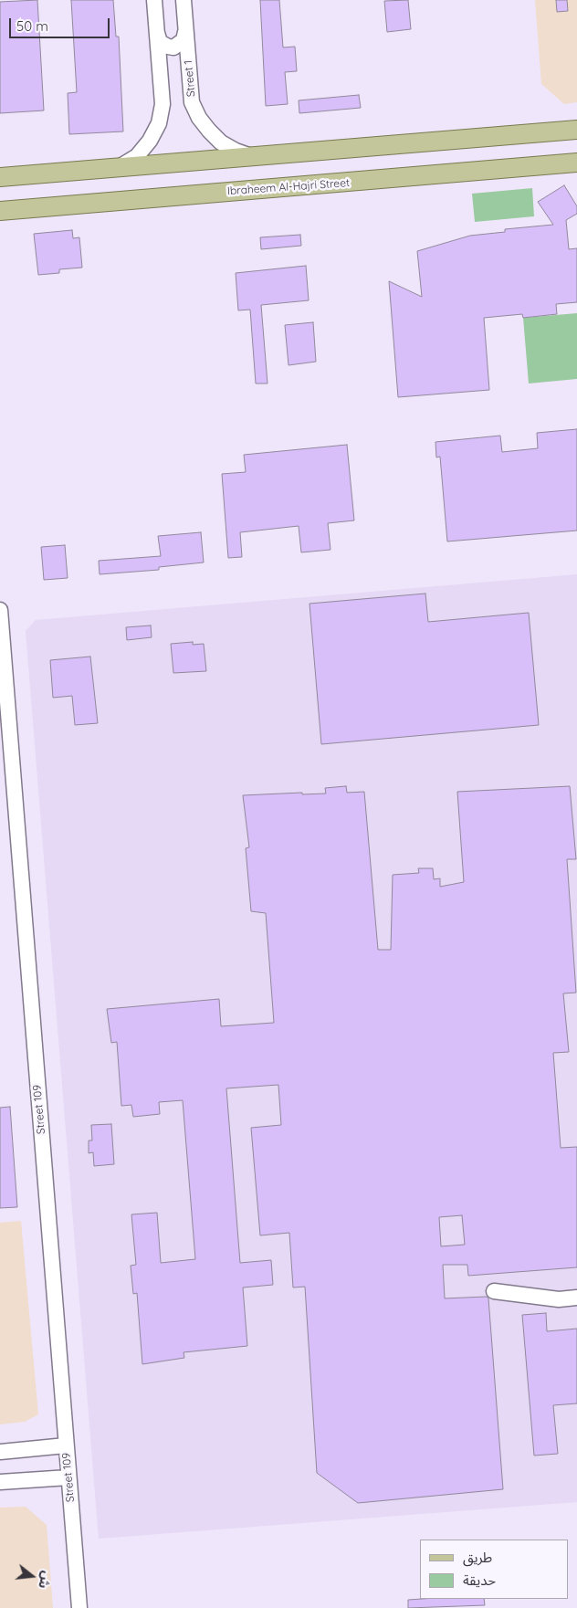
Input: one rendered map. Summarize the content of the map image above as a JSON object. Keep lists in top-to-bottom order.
{
  "streets": {
    "main road": ["Ibraheem Al-Hajri Street"],
    "street": ["Street 1", "Street 109"]
  },
  "legend": ["طريق", "حديقة"],
  "scale_bar": "50 m",
  "north": "right"
}
